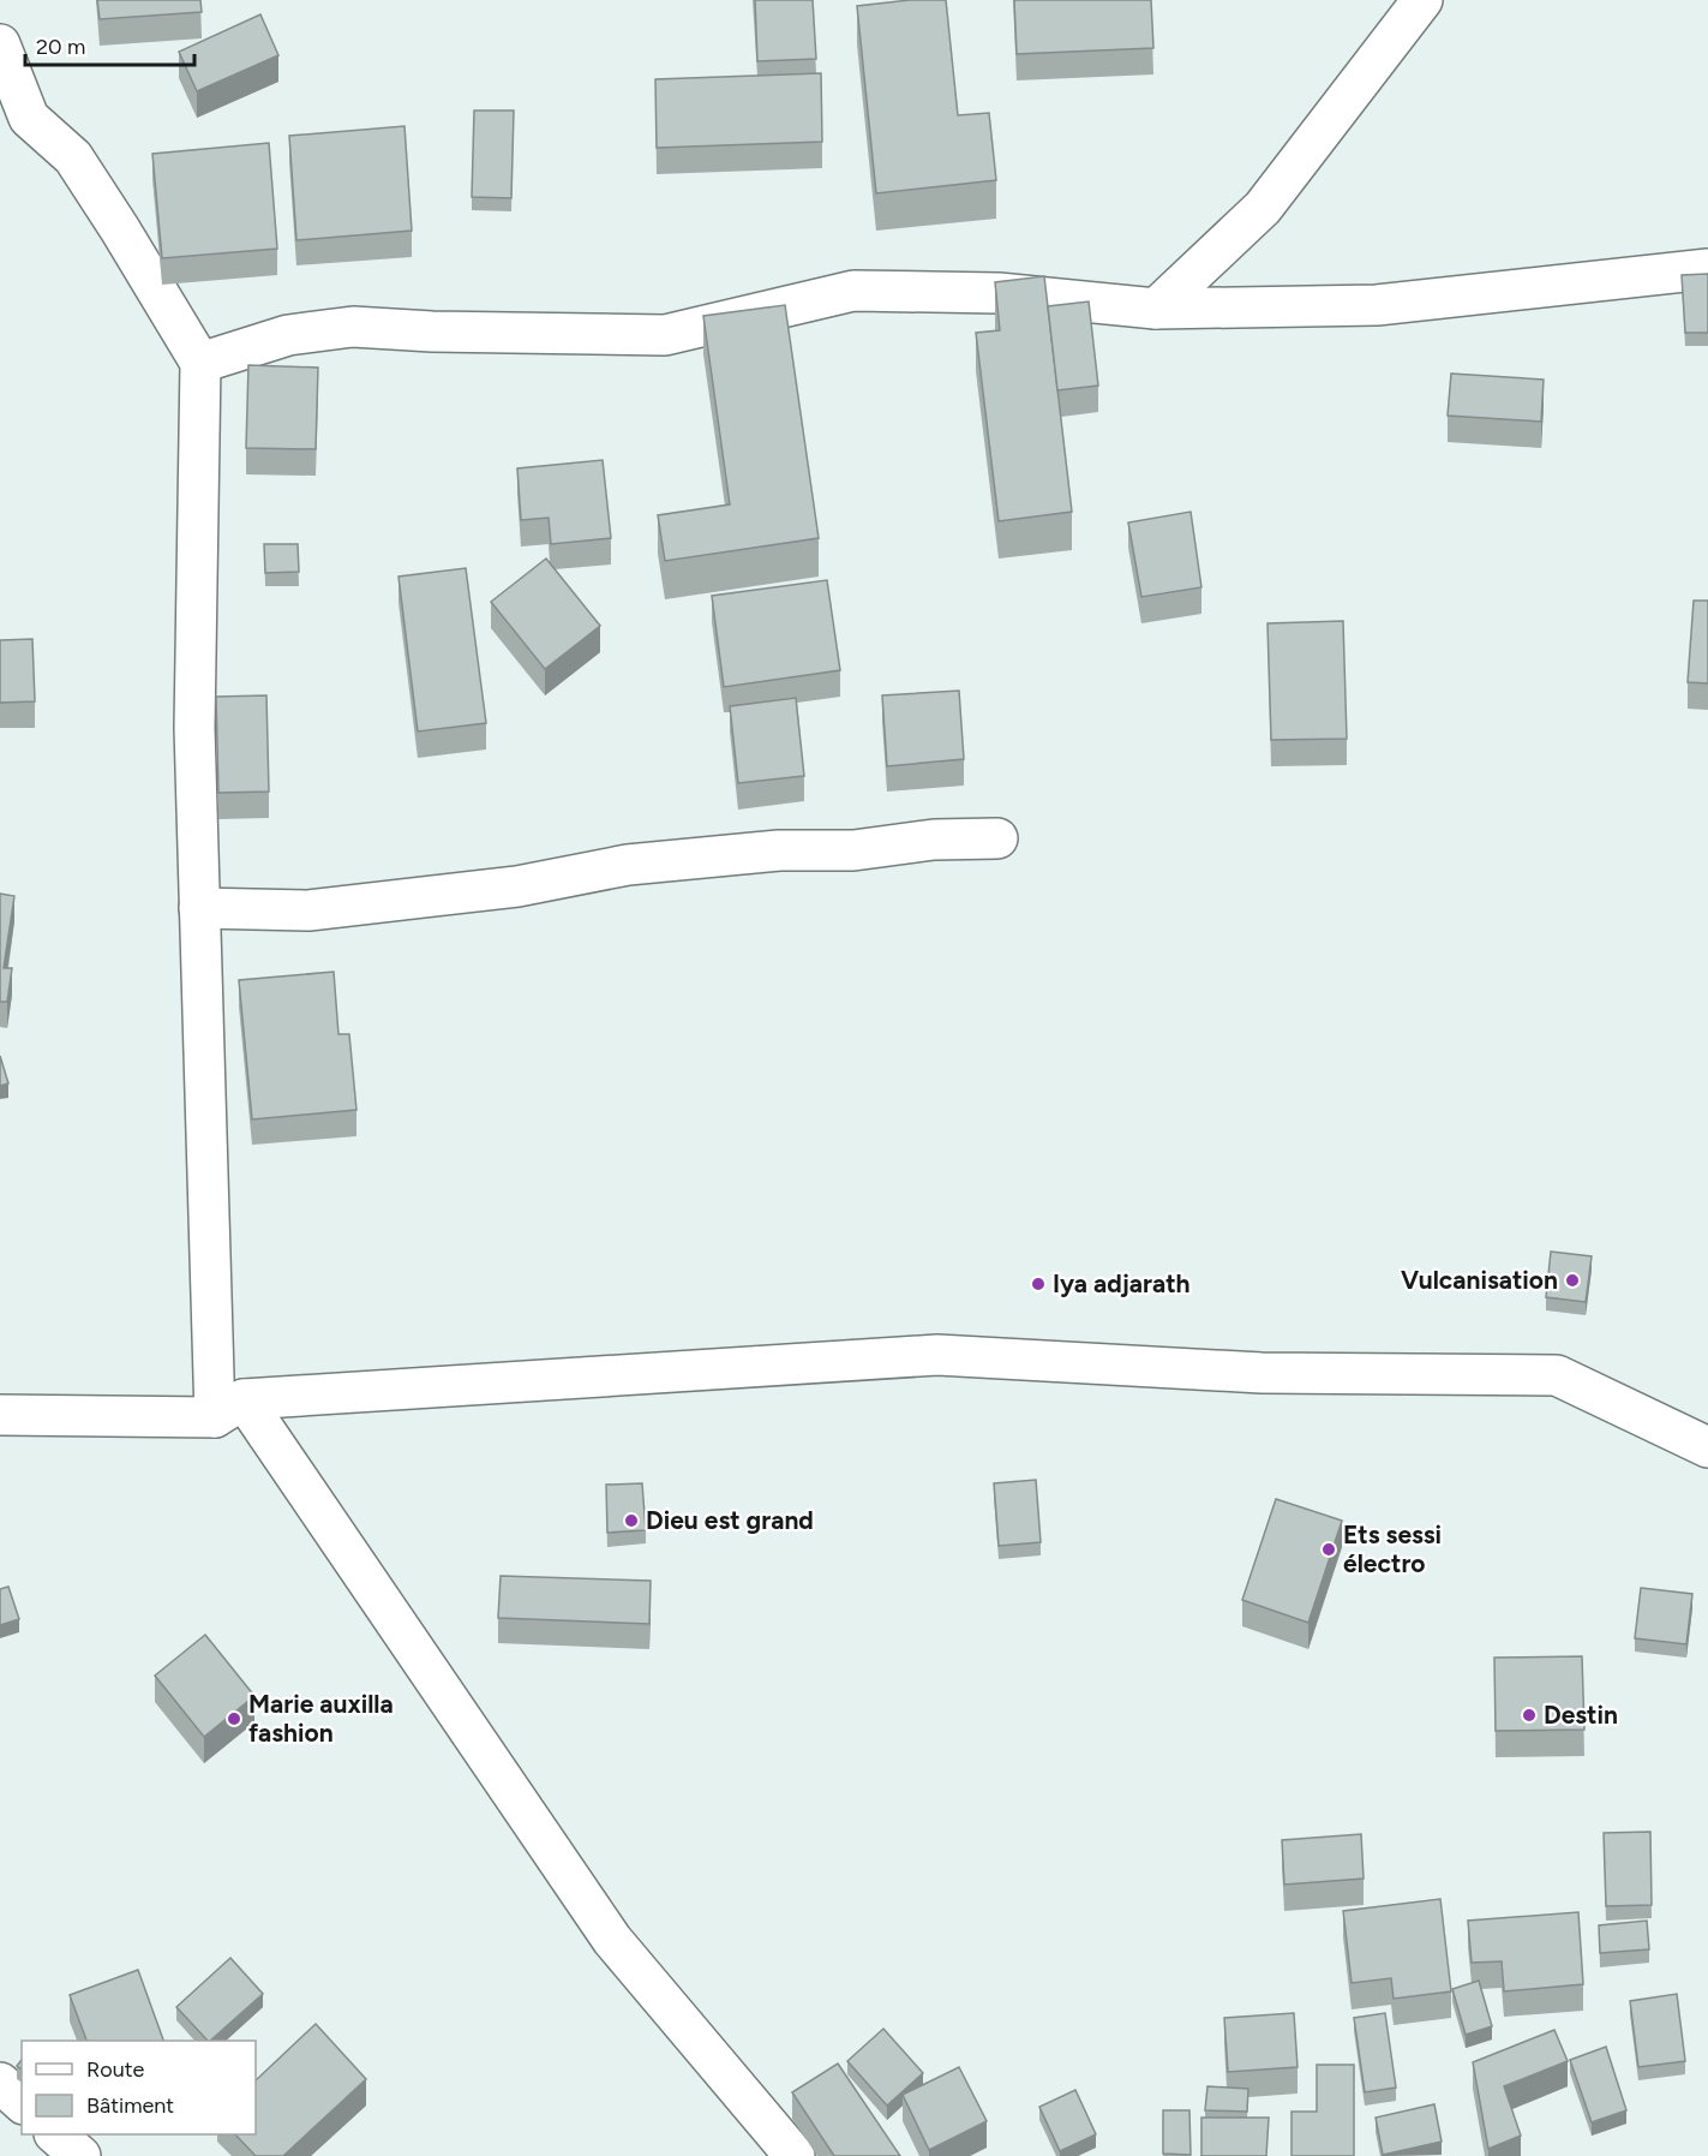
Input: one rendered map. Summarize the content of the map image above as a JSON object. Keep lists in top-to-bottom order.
{
  "places": [
    "Vulcanisation",
    "Iya adjarath",
    "Dieu est grand",
    "Ets sessi électro",
    "Destin",
    "Marie auxilla fashion"
  ],
  "legend": ["Route", "Bâtiment"],
  "scale_bar": "20 m"
}
